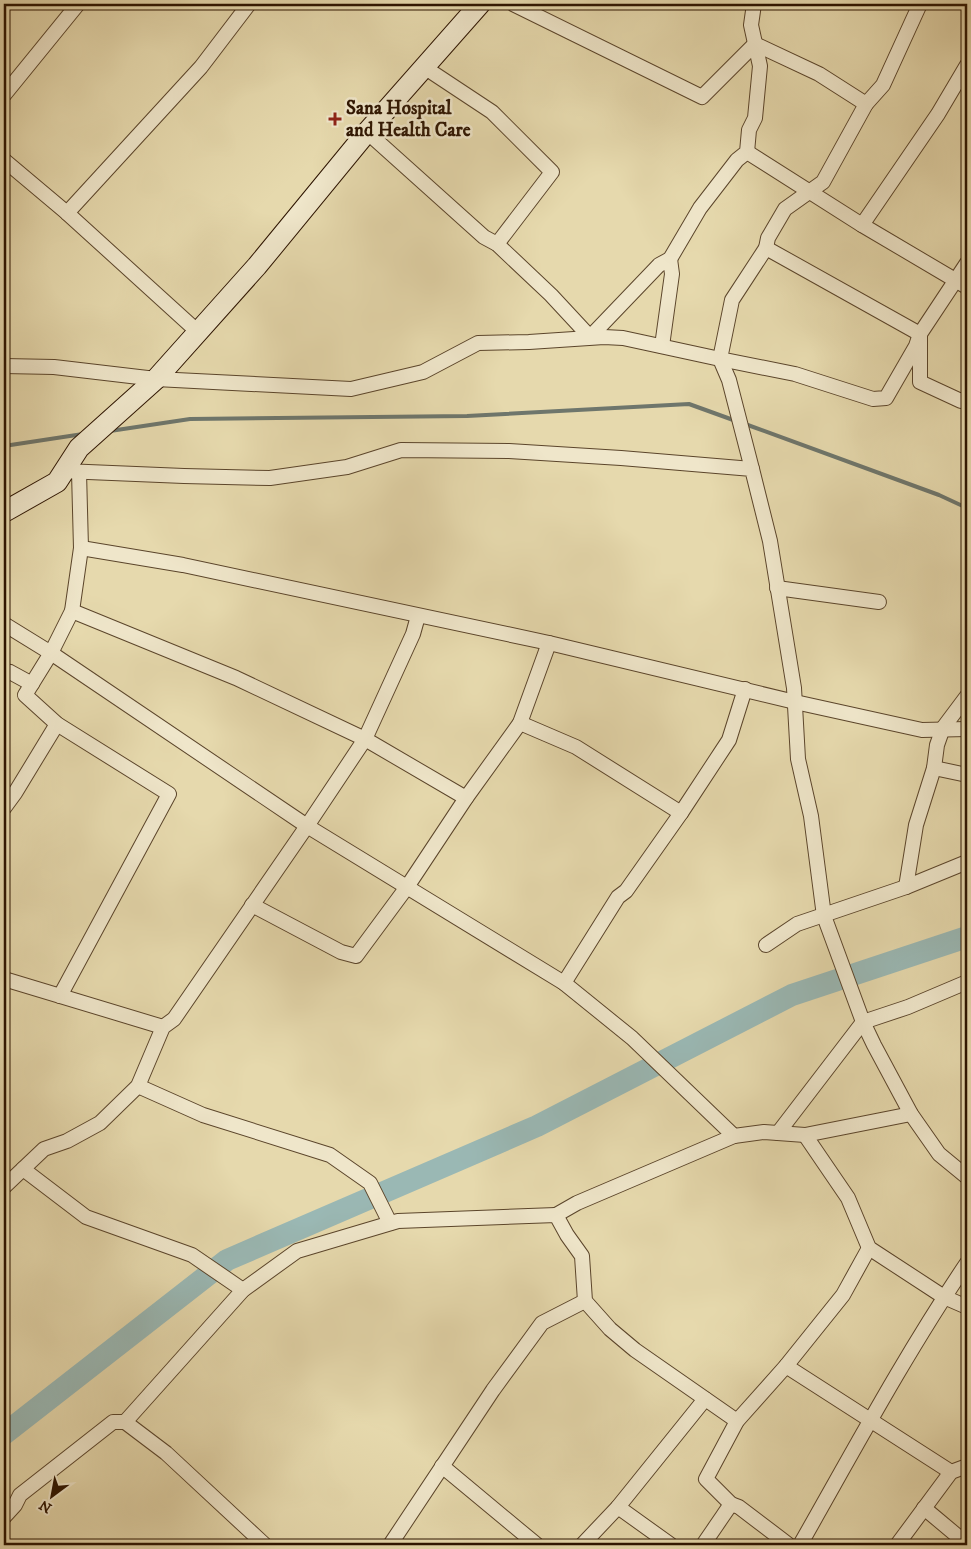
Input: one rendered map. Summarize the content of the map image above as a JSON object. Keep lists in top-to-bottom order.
{
  "places": {
    "health": ["Sana Hospital and Health Care"]
  },
  "north": "bottom left"
}
